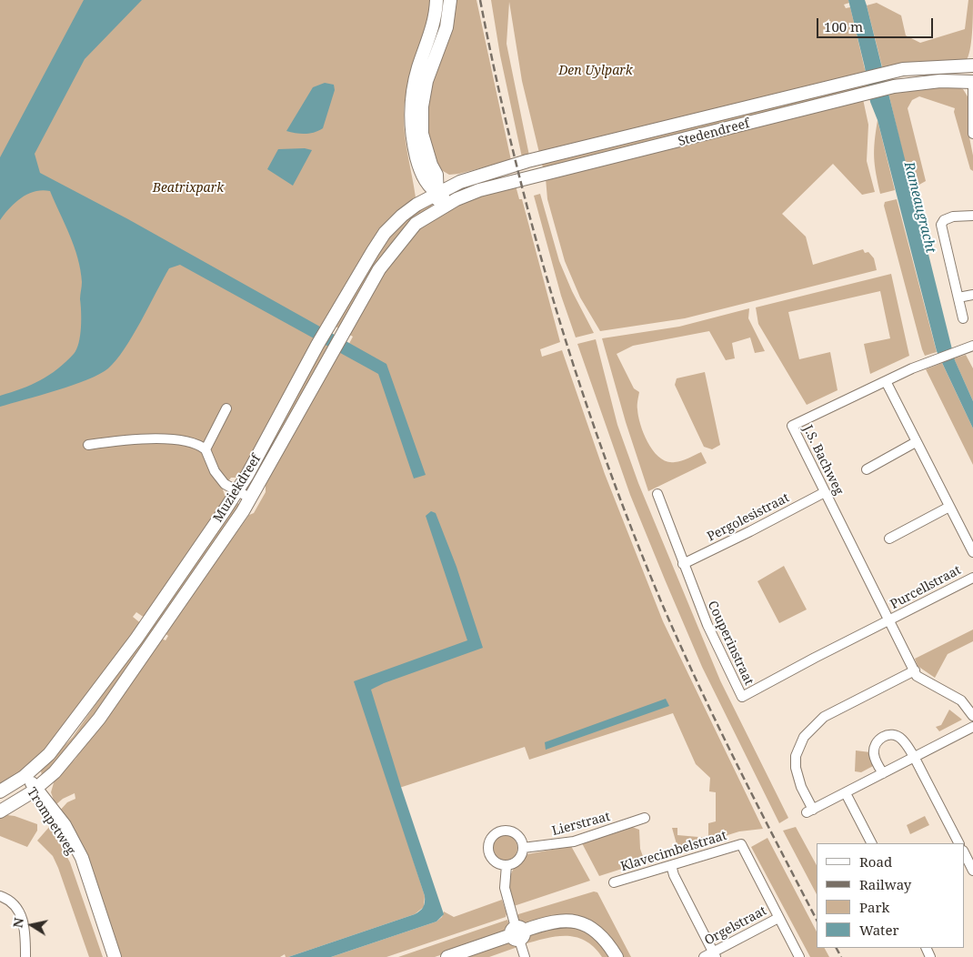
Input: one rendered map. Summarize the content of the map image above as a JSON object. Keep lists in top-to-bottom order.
{
  "streets": {
    "main road": ["Stedendreef", "Muziekdreef", "Trompetweg"],
    "street": [
      "J.S. Bachweg",
      "Pergolesistraat",
      "Purcellstraat",
      "Couperinstraat",
      "Lierstraat",
      "Klavecimbelstraat",
      "Orgelstraat"
    ]
  },
  "crossings": [
    ["Stedendreef", "Muziekdreef"],
    ["J.S. Bachweg", "Pergolesistraat"],
    ["J.S. Bachweg", "Purcellstraat"],
    ["J.S. Bachweg", "Couperinstraat"],
    ["Muziekdreef", "Trompetweg"],
    ["Pergolesistraat", "Couperinstraat"],
    ["Purcellstraat", "Couperinstraat"],
    ["Klavecimbelstraat", "Orgelstraat"]
  ],
  "water": ["Rameaugracht"],
  "parks": ["Den Uylpark", "Beatrixpark"],
  "legend": [
    "Road",
    "Railway",
    "Park",
    "Water"
  ],
  "scale_bar": "100 m",
  "north": "left"
}
